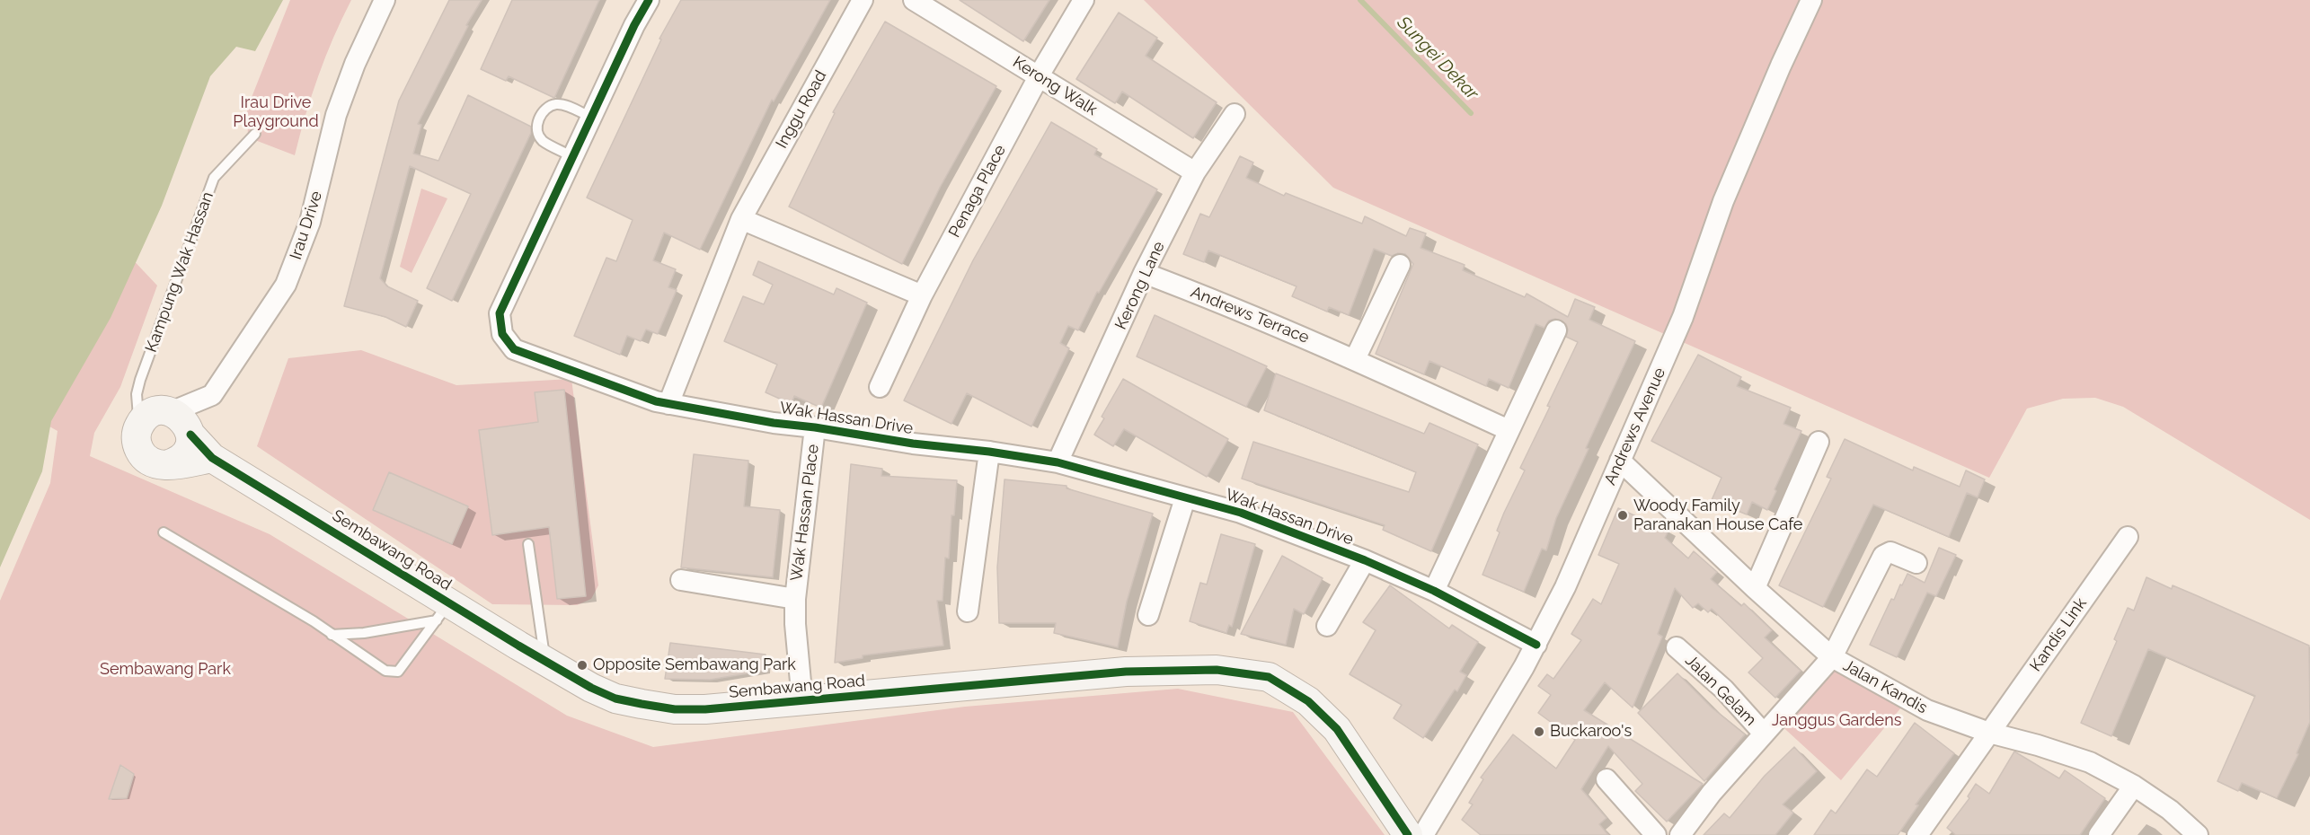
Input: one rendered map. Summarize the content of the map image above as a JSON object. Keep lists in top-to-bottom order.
{
  "streets": {
    "street": [
      "Kerong Walk",
      "Inggu Road",
      "Penaga Place",
      "Irau Drive",
      "Kerong Lane",
      "Andrews Terrace",
      "Wak Hassan Drive",
      "Andrews Avenue",
      "Wak Hassan Place",
      "Sembawang Road",
      "Kandis Link",
      "Jalan Kandis",
      "Jalan Gelam"
    ],
    "lane": ["Kampung Wak Hassan"]
  },
  "crossings": [
    ["Kerong Walk", "Penaga Place"],
    ["Kerong Walk", "Kerong Lane"],
    ["Inggu Road", "Wak Hassan Drive"],
    ["Irau Drive", "Kampung Wak Hassan"],
    ["Irau Drive", "Sembawang Road"],
    ["Kampung Wak Hassan", "Sembawang Road"],
    ["Kerong Lane", "Andrews Terrace"],
    ["Kerong Lane", "Wak Hassan Drive"],
    ["Wak Hassan Drive", "Andrews Avenue"],
    ["Wak Hassan Drive", "Wak Hassan Place"],
    ["Andrews Avenue", "Jalan Kandis"],
    ["Wak Hassan Place", "Sembawang Road"],
    ["Kandis Link", "Jalan Kandis"]
  ],
  "water": ["Sungei Dekar"],
  "parks": ["Irau Drive Playground", "Sembawang Park", "Janggus Gardens"],
  "places": ["Woody Family Paranakan House Cafe", "Opposite Sembawang Park", "Buckaroo's"]
}
